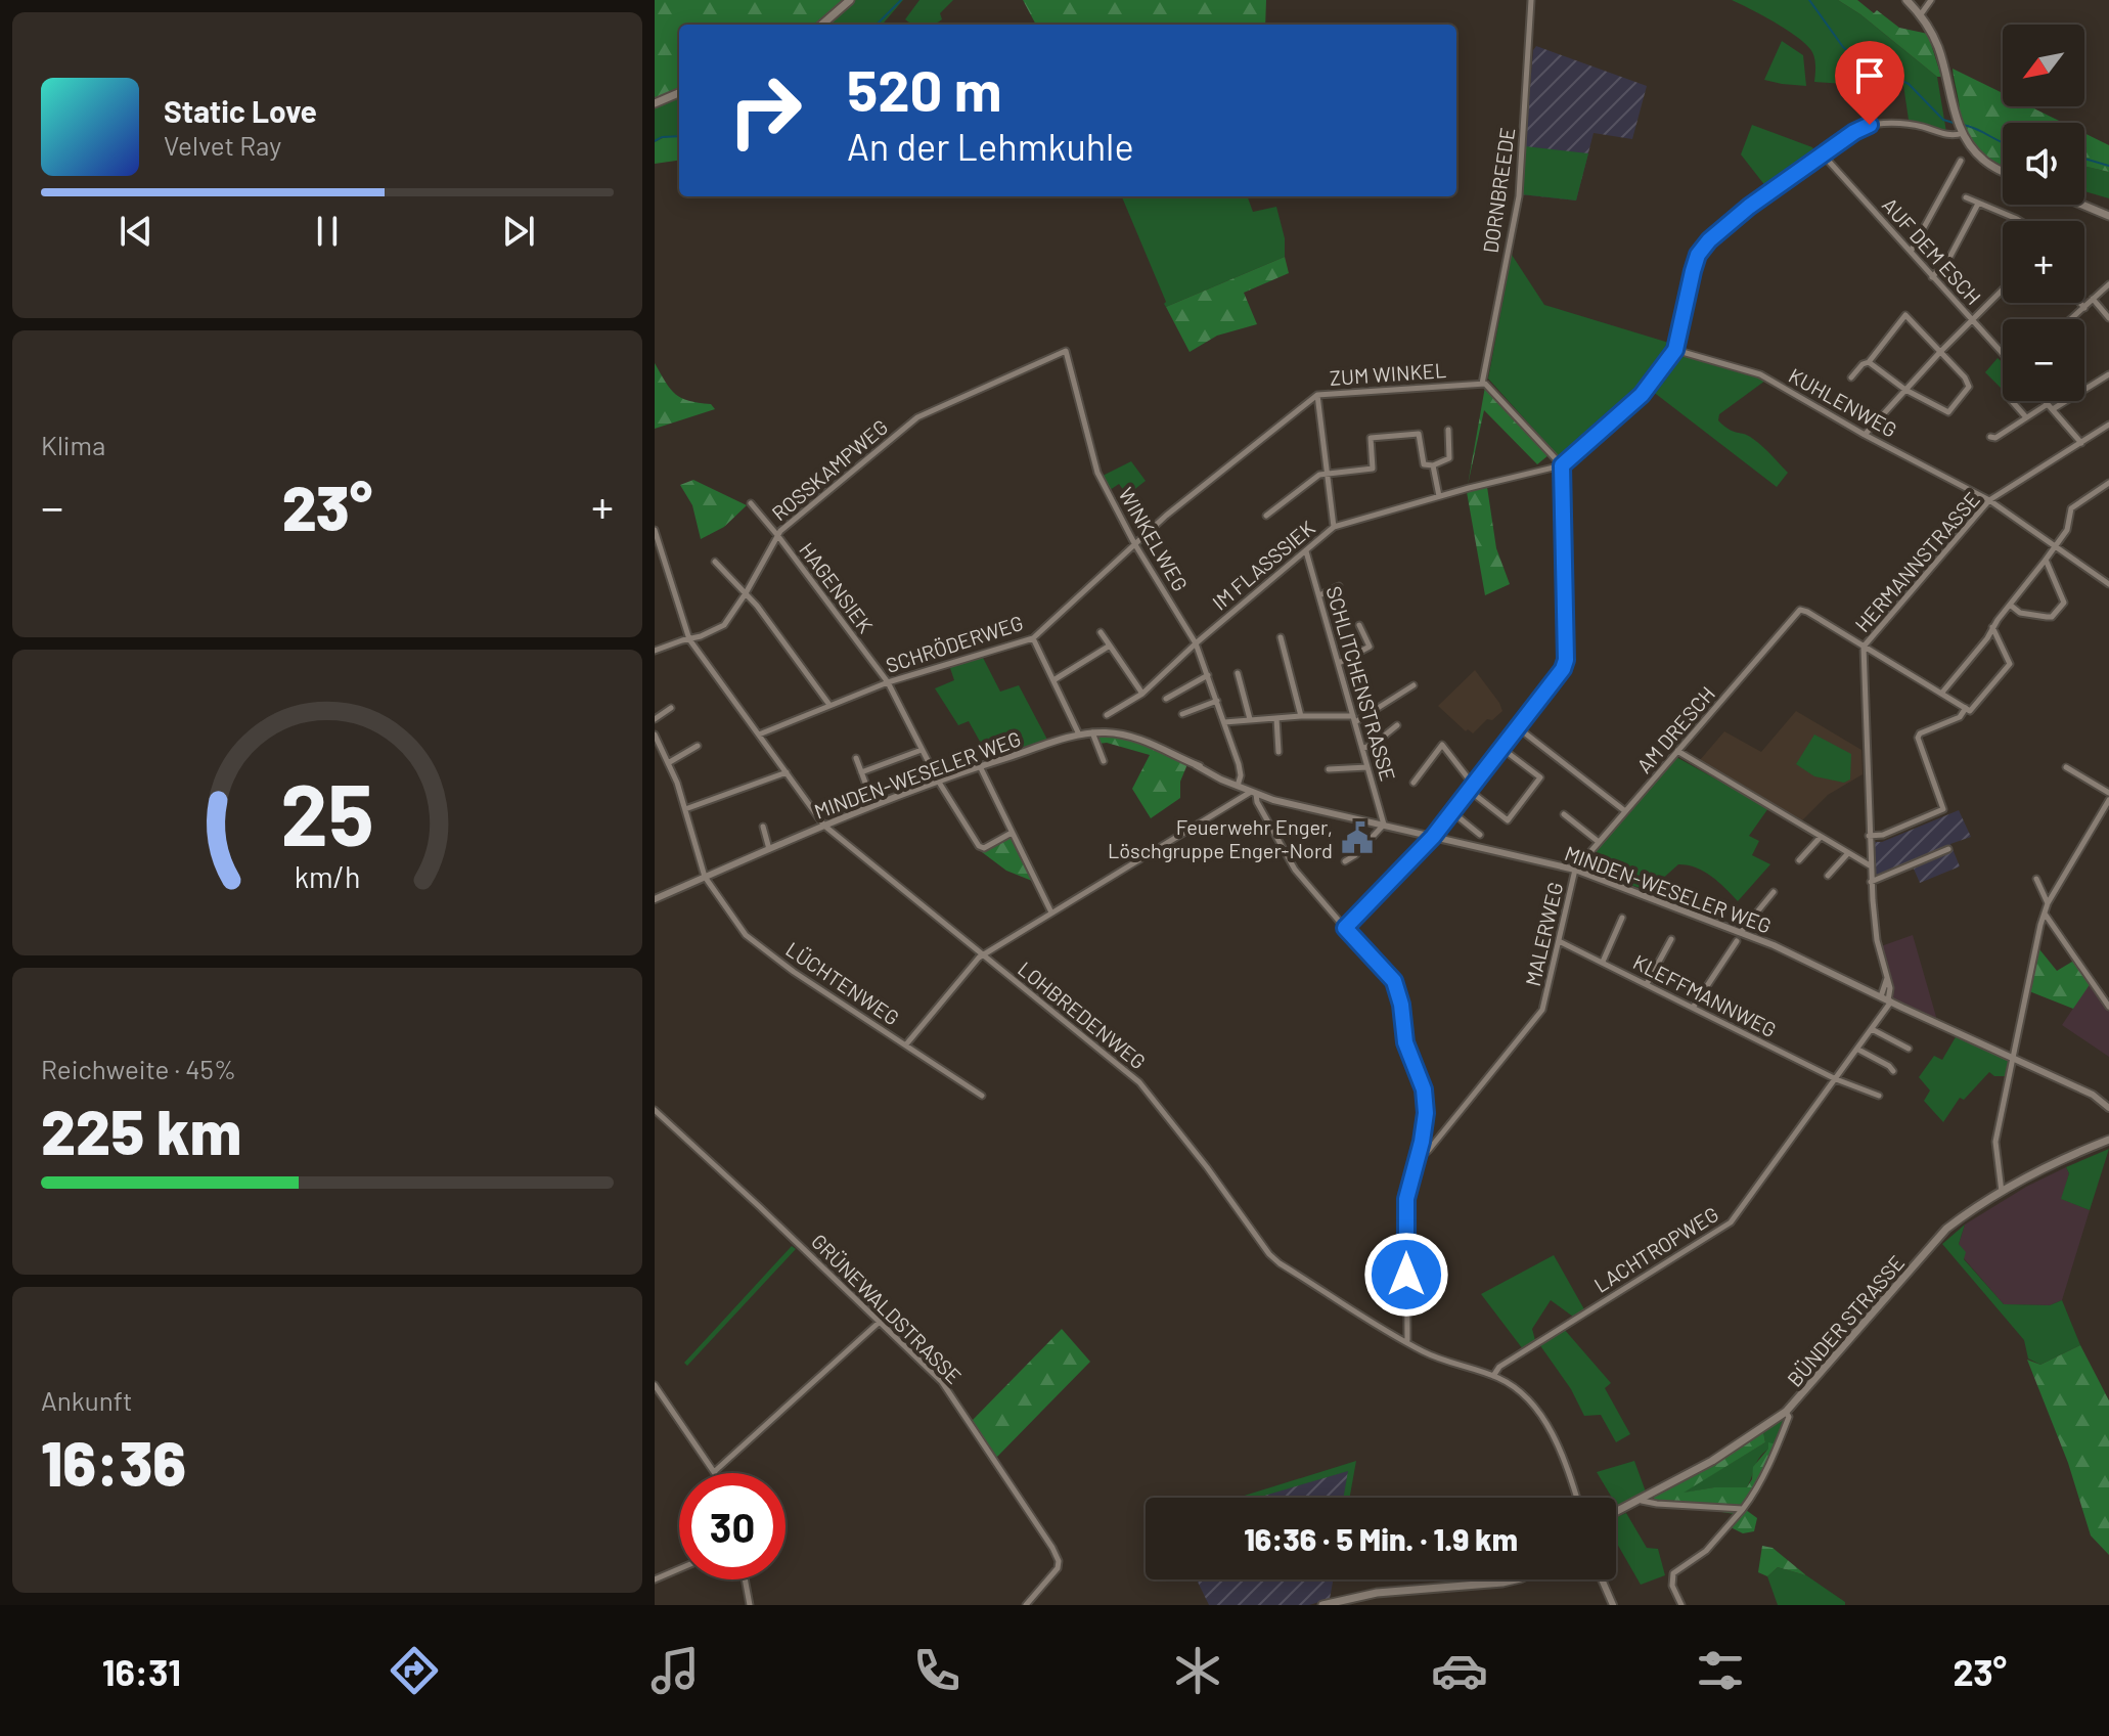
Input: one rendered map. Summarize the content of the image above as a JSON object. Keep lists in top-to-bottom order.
{
  "streets": {
    "main road": ["BÜNDER STRASSE"],
    "street": [
      "DORNBREEDE",
      "AUF DEM ESCH",
      "ZUM WINKEL",
      "KUHLENWEG",
      "ROSSKAMPWEG",
      "WINKELWEG",
      "HERMANNSTRASSE",
      "IM FLASSSIEK",
      "HAGENSIEK",
      "SCHRÖDERWEG",
      "SCHLITCHENSTRASSE",
      "AM DRESCH",
      "MINDEN-WESELER WEG",
      "MALERWEG",
      "LÜCHTENWEG",
      "KLEFFMANNWEG",
      "LOHBREDENWEG",
      "LACHTROPWEG",
      "GRÜNEWALDSTRASSE"
    ]
  },
  "crossings": [
    ["DORNBREEDE", "ZUM WINKEL"],
    ["ZUM WINKEL", "WINKELWEG"],
    ["ZUM WINKEL", "SCHRÖDERWEG"],
    ["KUHLENWEG", "HERMANNSTRASSE"],
    ["ROSSKAMPWEG", "WINKELWEG"],
    ["ROSSKAMPWEG", "HAGENSIEK"],
    ["ROSSKAMPWEG", "LOHBREDENWEG"],
    ["WINKELWEG", "IM FLASSSIEK"],
    ["WINKELWEG", "SCHRÖDERWEG"],
    ["WINKELWEG", "MINDEN-WESELER WEG"],
    ["HERMANNSTRASSE", "AM DRESCH"],
    ["HERMANNSTRASSE", "MINDEN-WESELER WEG"],
    ["HERMANNSTRASSE", "LACHTROPWEG"],
    ["IM FLASSSIEK", "SCHLITCHENSTRASSE"],
    ["HAGENSIEK", "SCHRÖDERWEG"],
    ["HAGENSIEK", "MINDEN-WESELER WEG"],
    ["SCHRÖDERWEG", "LOHBREDENWEG"],
    ["SCHLITCHENSTRASSE", "MINDEN-WESELER WEG"],
    ["AM DRESCH", "MINDEN-WESELER WEG"],
    ["AM DRESCH", "MALERWEG"],
    ["MINDEN-WESELER WEG", "MALERWEG"],
    ["MINDEN-WESELER WEG", "LÜCHTENWEG"],
    ["MINDEN-WESELER WEG", "LOHBREDENWEG"],
    ["MINDEN-WESELER WEG", "LACHTROPWEG"],
    ["MALERWEG", "KLEFFMANNWEG"],
    ["KLEFFMANNWEG", "LACHTROPWEG"],
    ["LOHBREDENWEG", "LACHTROPWEG"]
  ],
  "places": {
    "public building": ["Feuerwehr Enger, Löschgruppe Enger-Nord"]
  },
  "north": "bottom left",
  "page": {
    "map_buttons": ["+", "−"],
    "turn": ["520 m", "An der Lehmkuhle"],
    "song": ["Static Love", "Velvet Ray"],
    "tile": [
      "Klima",
      ["Reichweite · 45%", "225 km"],
      ["Ankunft", "16:36"]
    ],
    "heat": ["−", "23°", "+"],
    "limit": "30",
    "trip": "16:36 · 5 Min. · 1.9 km",
    "tabs": ["16:31", "23°"],
    "gauge": ["25", "km/h"]
  }
}
